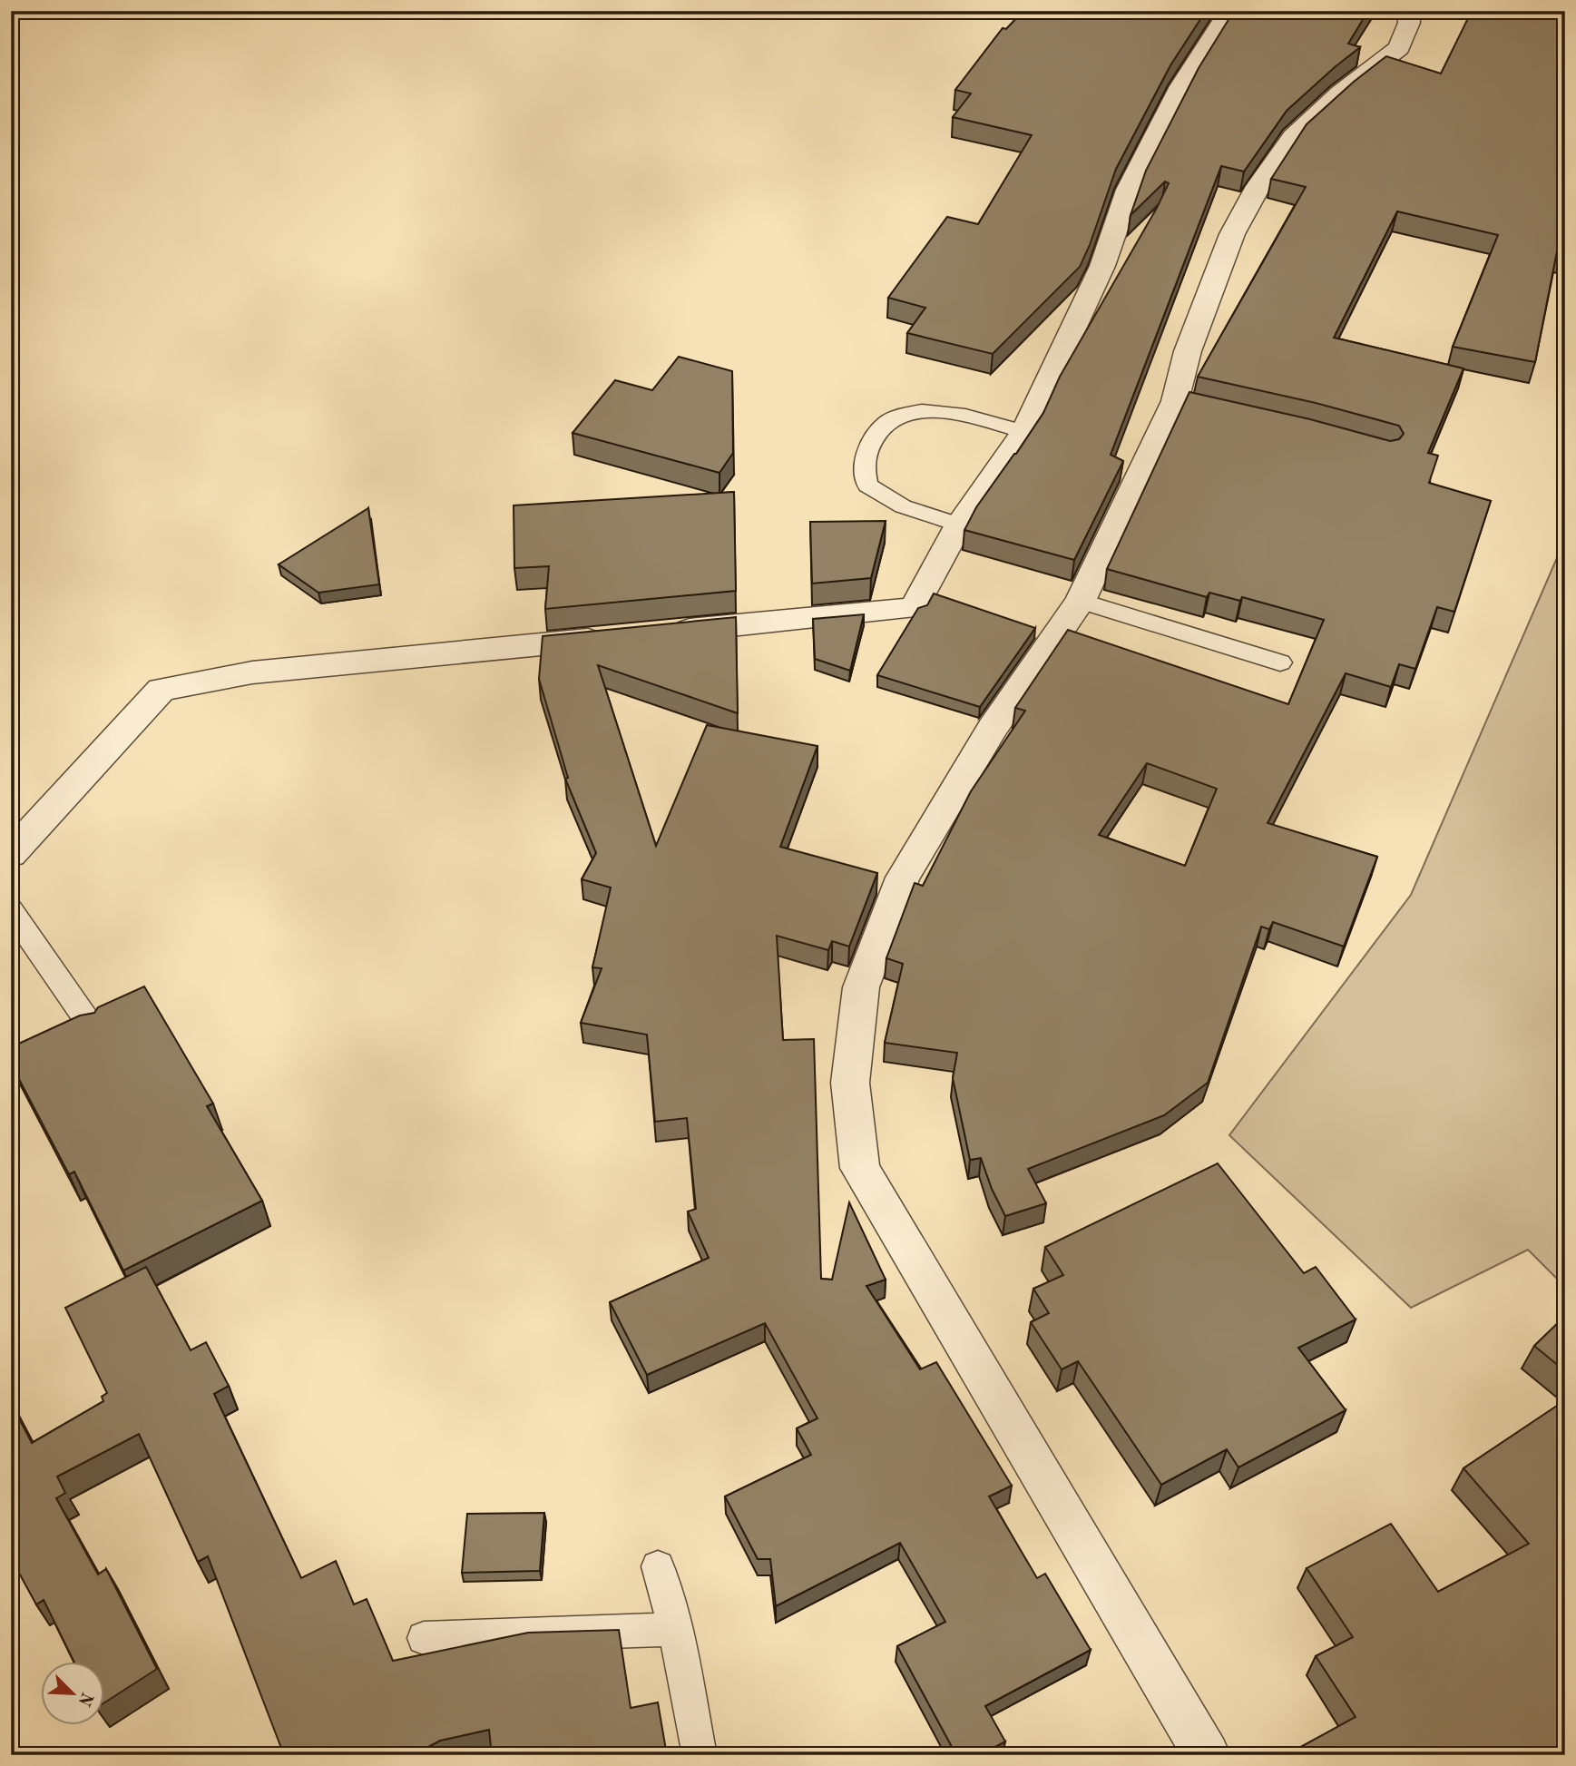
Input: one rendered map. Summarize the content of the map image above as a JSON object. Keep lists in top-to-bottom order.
{
  "north": "bottom right"
}
